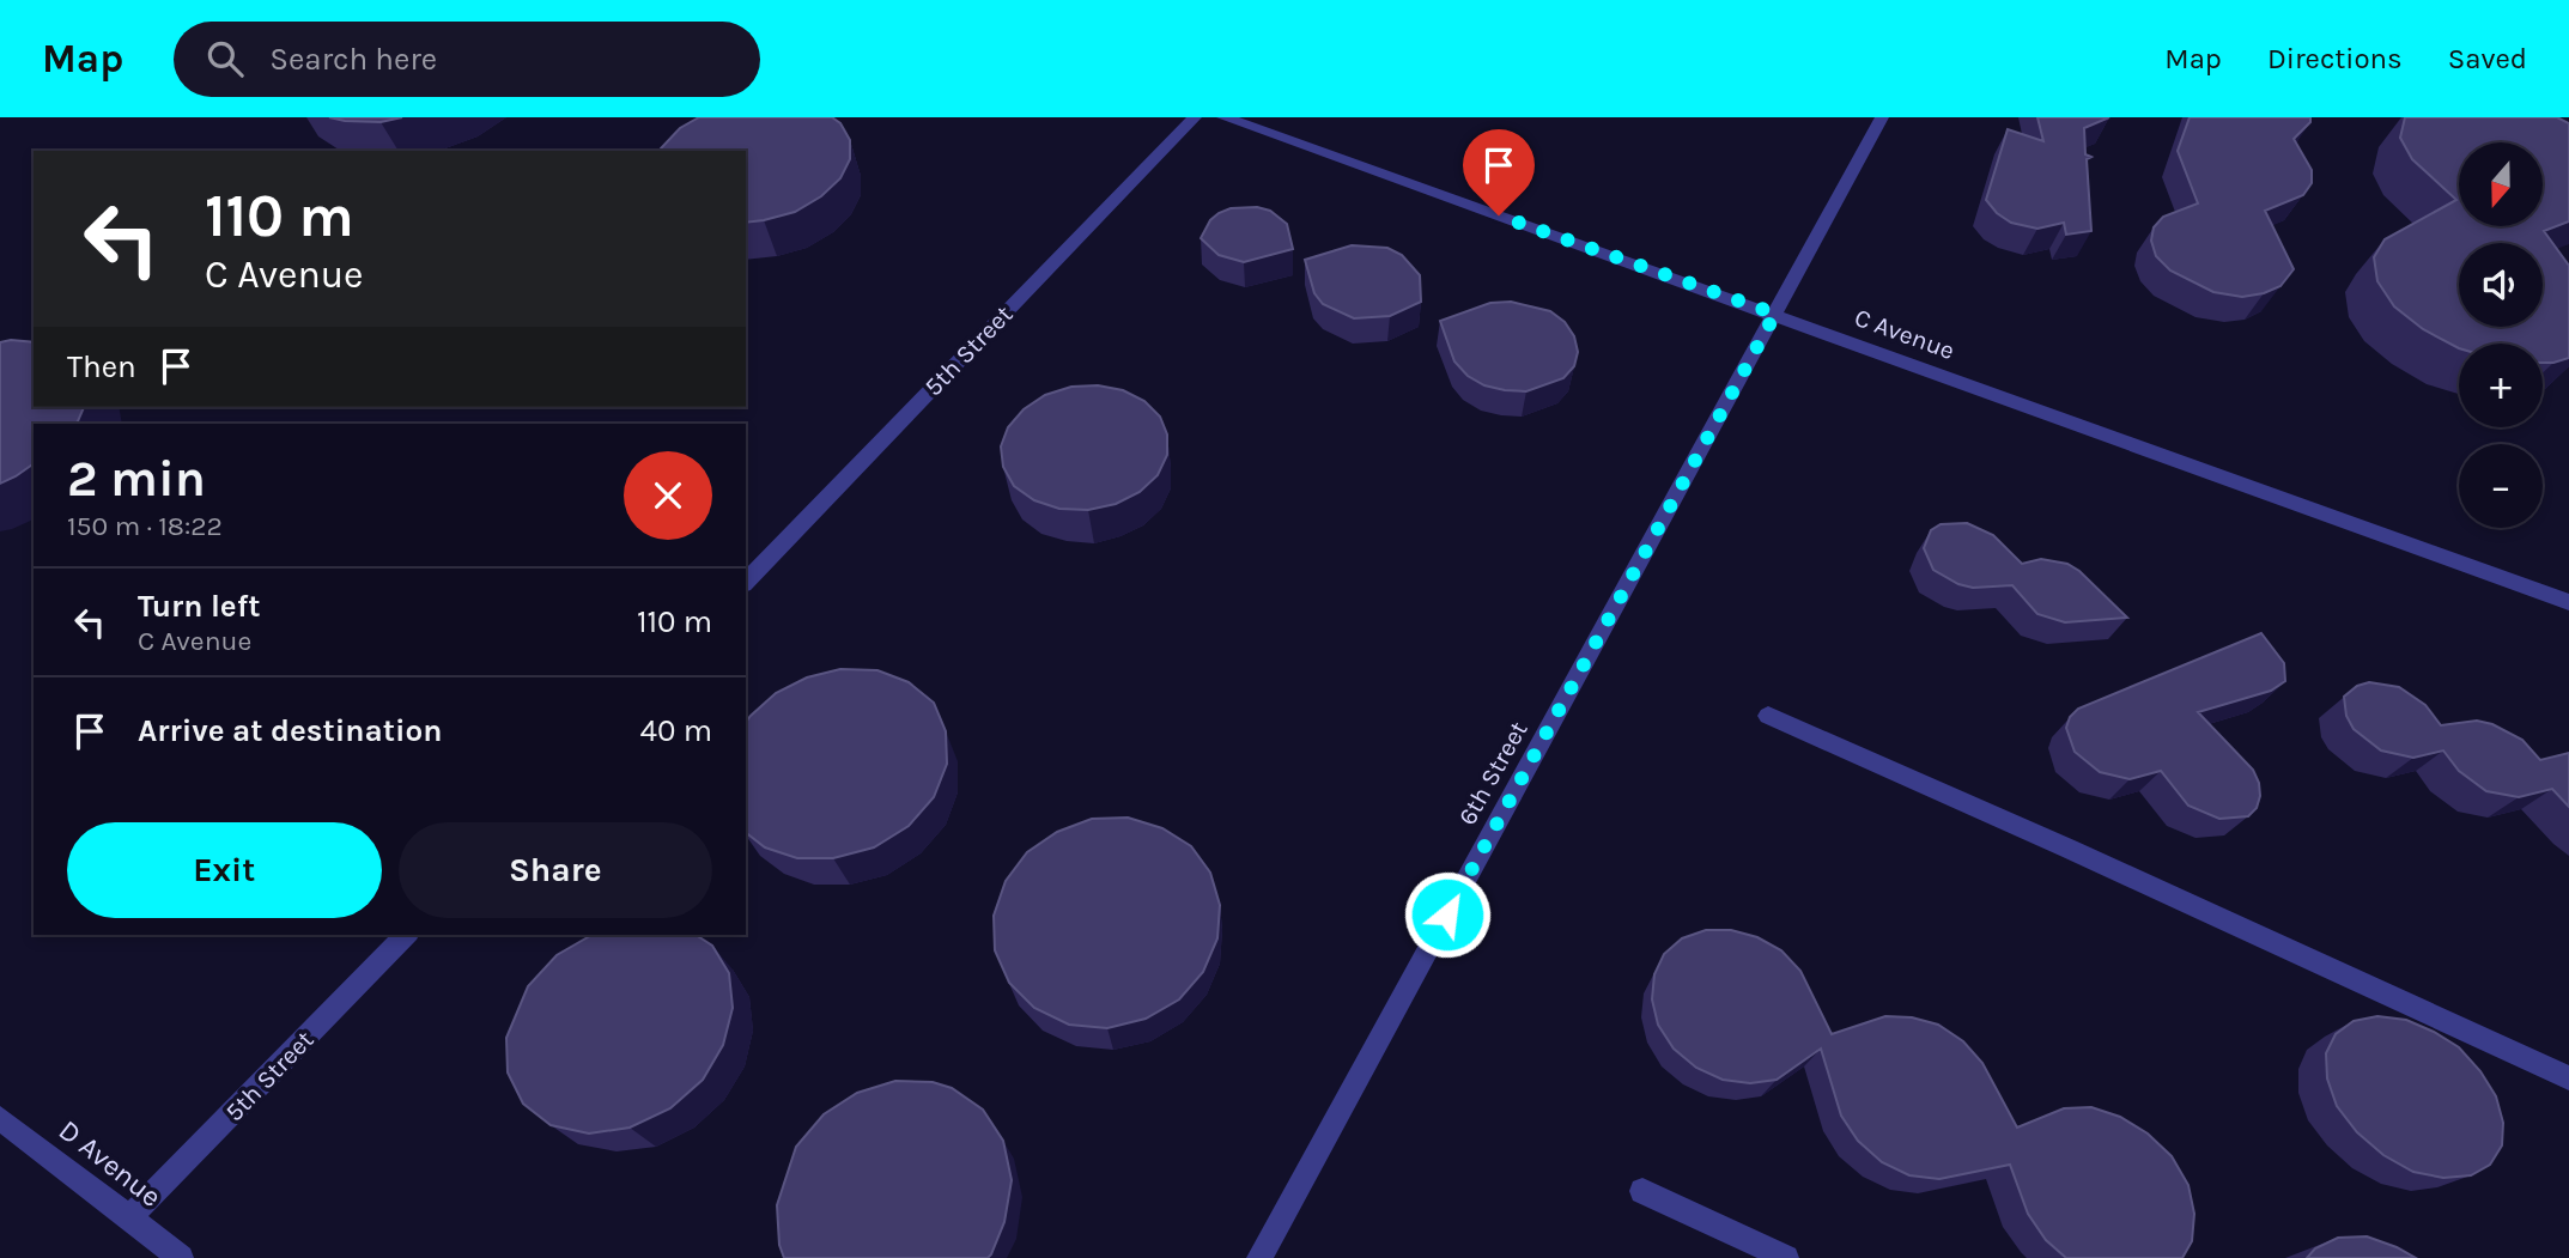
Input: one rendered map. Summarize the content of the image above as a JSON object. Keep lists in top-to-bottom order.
{
  "streets": {
    "lane": [
      "C Avenue",
      "5th Street",
      "6th Street",
      "D Avenue"
    ]
  },
  "crossings": [
    ["C Avenue", "6th Street"],
    ["5th Street", "D Avenue"]
  ],
  "north": "bottom",
  "page": {
    "header": "Map",
    "search": "Search here",
    "nav": ["Map", "Directions", "Saved"],
    "map_buttons": ["+", "−"],
    "turn": ["110 m", "C Avenue"],
    "then": "Then",
    "heading": ["2 min", "150 m · 18:22"],
    "list": [
      {
        "name": "Turn left",
        "note": "C Avenue",
        "value": "110 m"
      },
      {
        "name": "Arrive at destination",
        "value": "40 m"
      }
    ],
    "buttons": ["Exit", "Share"]
  }
}
